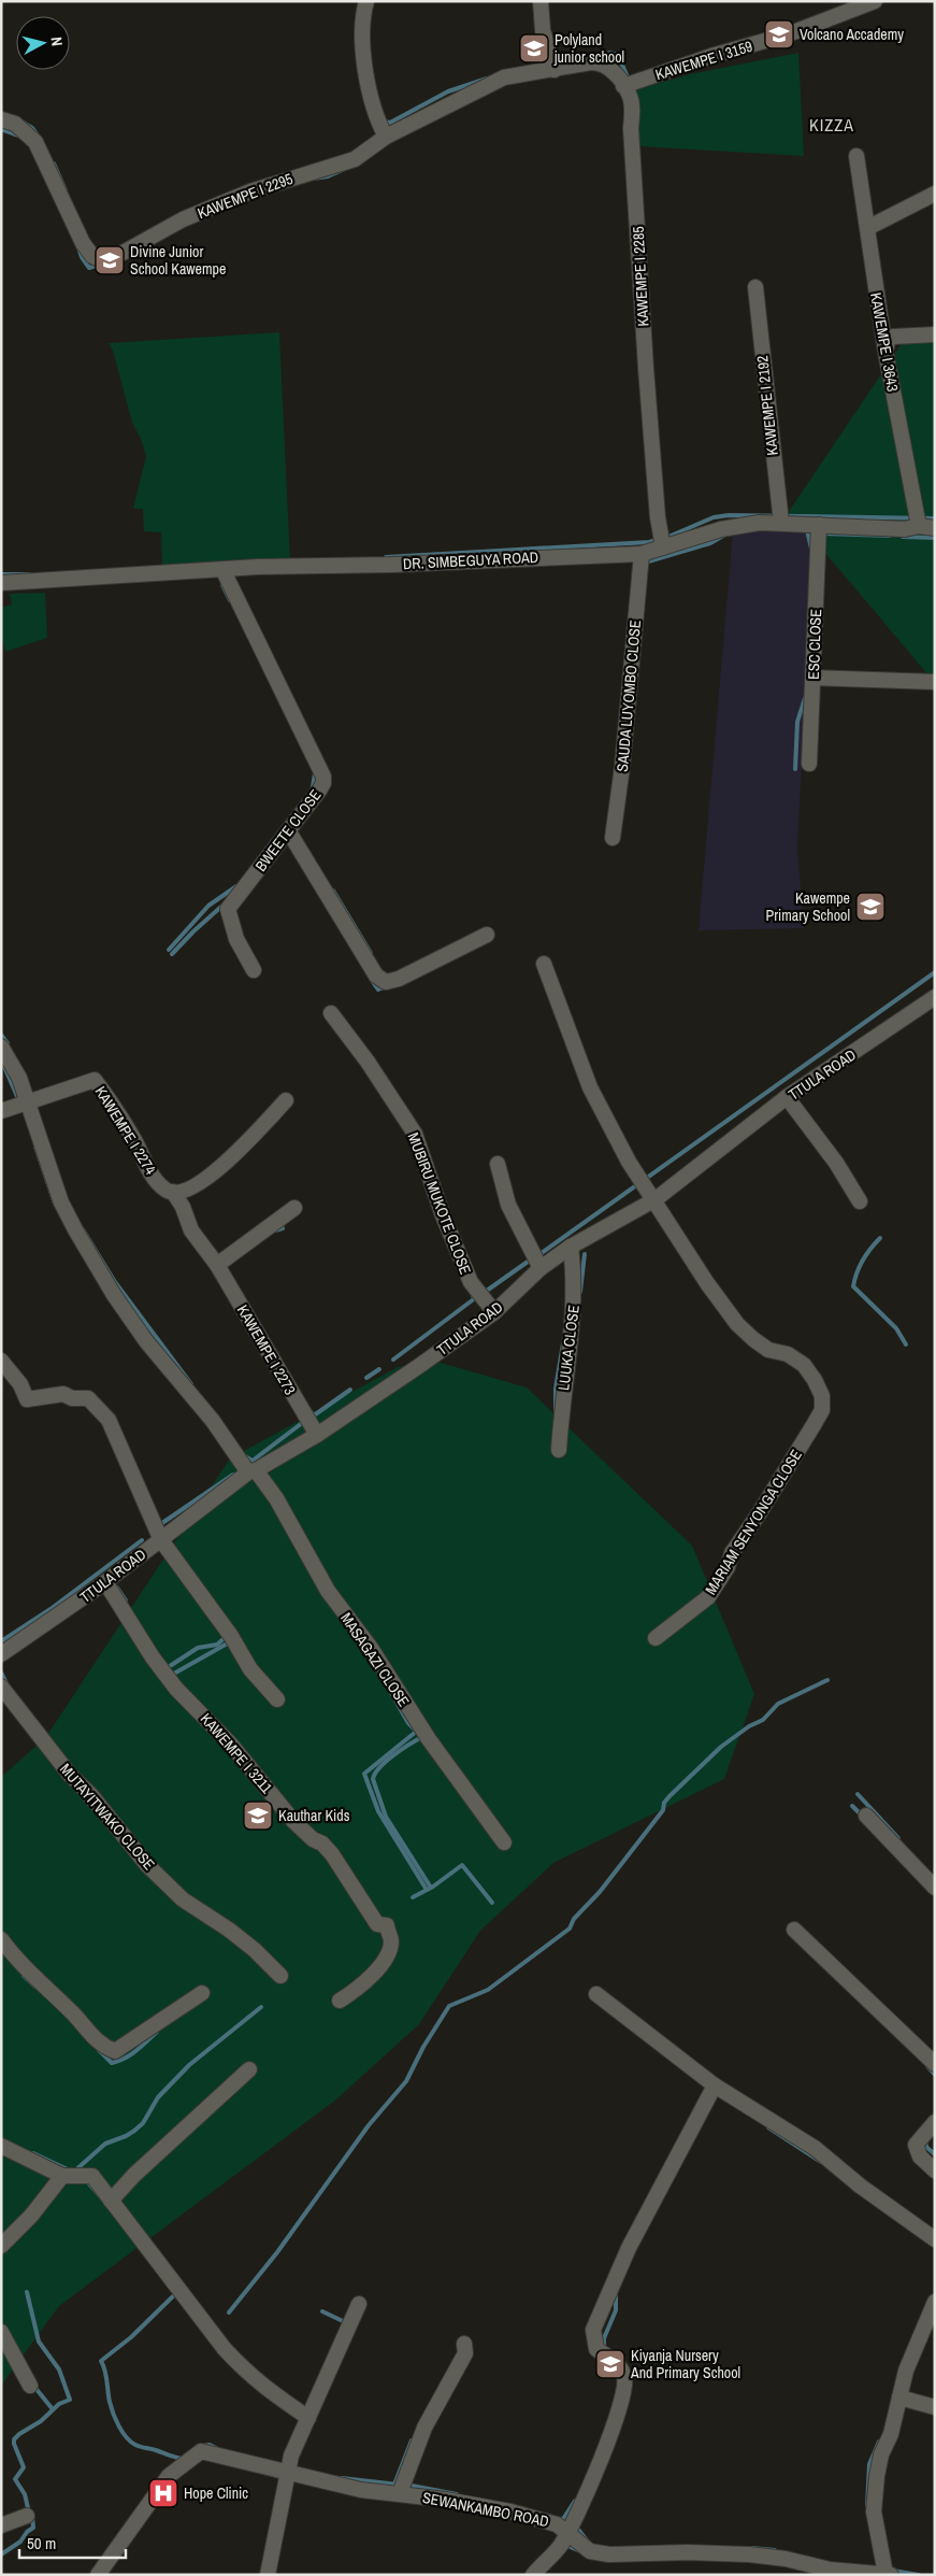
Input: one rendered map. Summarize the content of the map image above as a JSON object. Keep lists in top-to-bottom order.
{
  "streets": {
    "street": [
      "KAWEMPE I 3159",
      "KAWEMPE I 2295",
      "KAWEMPE I 2285",
      "KAWEMPE I 3643",
      "KAWEMPE I 2192",
      "DR. SIMBEGUYA ROAD",
      "ESC CLOSE",
      "SAUDA LUYOMBO CLOSE",
      "BWEETE CLOSE",
      "TTULA ROAD",
      "KAWEMPE I 2274",
      "MUBIRU MUKOTE CLOSE",
      "LUUKA CLOSE",
      "KAWEMPE I 2273",
      "MARIAM SENYONGA CLOSE",
      "MASAGAZI CLOSE",
      "KAWEMPE I 3211",
      "MUTAYITWAKO CLOSE",
      "SEWANKAMBO ROAD"
    ]
  },
  "crossings": [
    ["KAWEMPE I 3159", "KAWEMPE I 2285"],
    ["KAWEMPE I 2295", "KAWEMPE I 2285"],
    ["KAWEMPE I 2285", "DR. SIMBEGUYA ROAD"],
    ["KAWEMPE I 3643", "DR. SIMBEGUYA ROAD"],
    ["KAWEMPE I 2192", "DR. SIMBEGUYA ROAD"],
    ["DR. SIMBEGUYA ROAD", "ESC CLOSE"],
    ["DR. SIMBEGUYA ROAD", "SAUDA LUYOMBO CLOSE"],
    ["DR. SIMBEGUYA ROAD", "BWEETE CLOSE"],
    ["TTULA ROAD", "MUBIRU MUKOTE CLOSE"],
    ["TTULA ROAD", "LUUKA CLOSE"],
    ["TTULA ROAD", "KAWEMPE I 2273"],
    ["TTULA ROAD", "MARIAM SENYONGA CLOSE"],
    ["TTULA ROAD", "MASAGAZI CLOSE"],
    ["TTULA ROAD", "KAWEMPE I 3211"],
    ["KAWEMPE I 2274", "KAWEMPE I 2273"],
    ["KAWEMPE I 2274", "MASAGAZI CLOSE"]
  ],
  "districts": ["KIZZA"],
  "places": {
    "school or university": [
      "Volcano Accademy",
      "Polyland junior school",
      "Divine Junior School Kawempe",
      "Kawempe Primary School",
      "Kauthar Kids",
      "Kiyanja Nursery And Primary School"
    ],
    "hospital": ["Hope Clinic"]
  },
  "scale_bar": "50 m",
  "north": "right"
}
